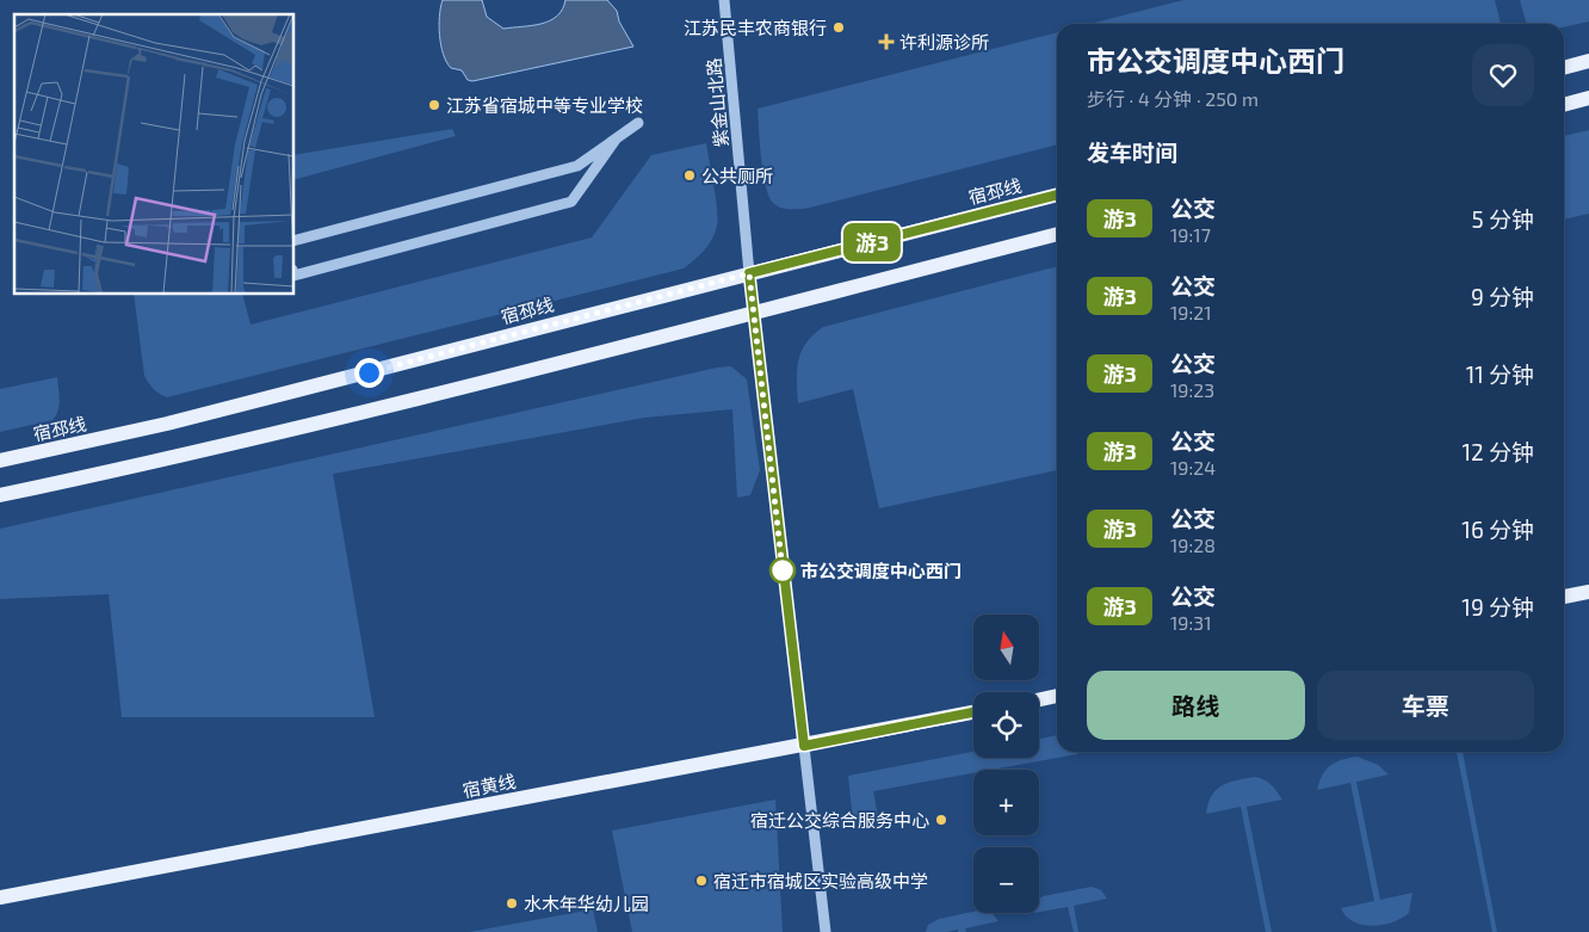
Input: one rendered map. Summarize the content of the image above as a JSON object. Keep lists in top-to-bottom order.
{
  "streets": {
    "main road": ["宿邳线", "宿黄线"],
    "street": ["紫金山北路"]
  },
  "crossings": [
    ["紫金山北路", "宿邳线"],
    ["紫金山北路", "宿黄线"]
  ],
  "places": {
    "other": [
      "江苏民丰农商银行",
      "江苏省宿城中等专业学校",
      "公共厕所",
      "市公交调度中心西门",
      "宿迁公交综合服务中心",
      "宿迁市宿城区实验高级中学",
      "水木年华幼儿园"
    ],
    "health": ["许利源诊所"]
  },
  "lines": ["bus line 游3"],
  "north": "top",
  "page": {
    "on_map": "游3",
    "heading": [
      ["市公交调度中心西门", "步行 · 4 分钟 · 250 m"],
      "发车时间"
    ],
    "list": [
      {
        "mark": "游3",
        "name": "公交",
        "note": "19:17",
        "value": "5 分钟"
      },
      {
        "mark": "游3",
        "name": "公交",
        "note": "19:21",
        "value": "9 分钟"
      },
      {
        "mark": "游3",
        "name": "公交",
        "note": "19:23",
        "value": "11 分钟"
      },
      {
        "mark": "游3",
        "name": "公交",
        "note": "19:24",
        "value": "12 分钟"
      },
      {
        "mark": "游3",
        "name": "公交",
        "note": "19:28",
        "value": "16 分钟"
      },
      {
        "mark": "游3",
        "name": "公交",
        "note": "19:31",
        "value": "19 分钟"
      }
    ],
    "map_buttons": ["+", "−"],
    "buttons": ["路线", "车票"]
  }
}
